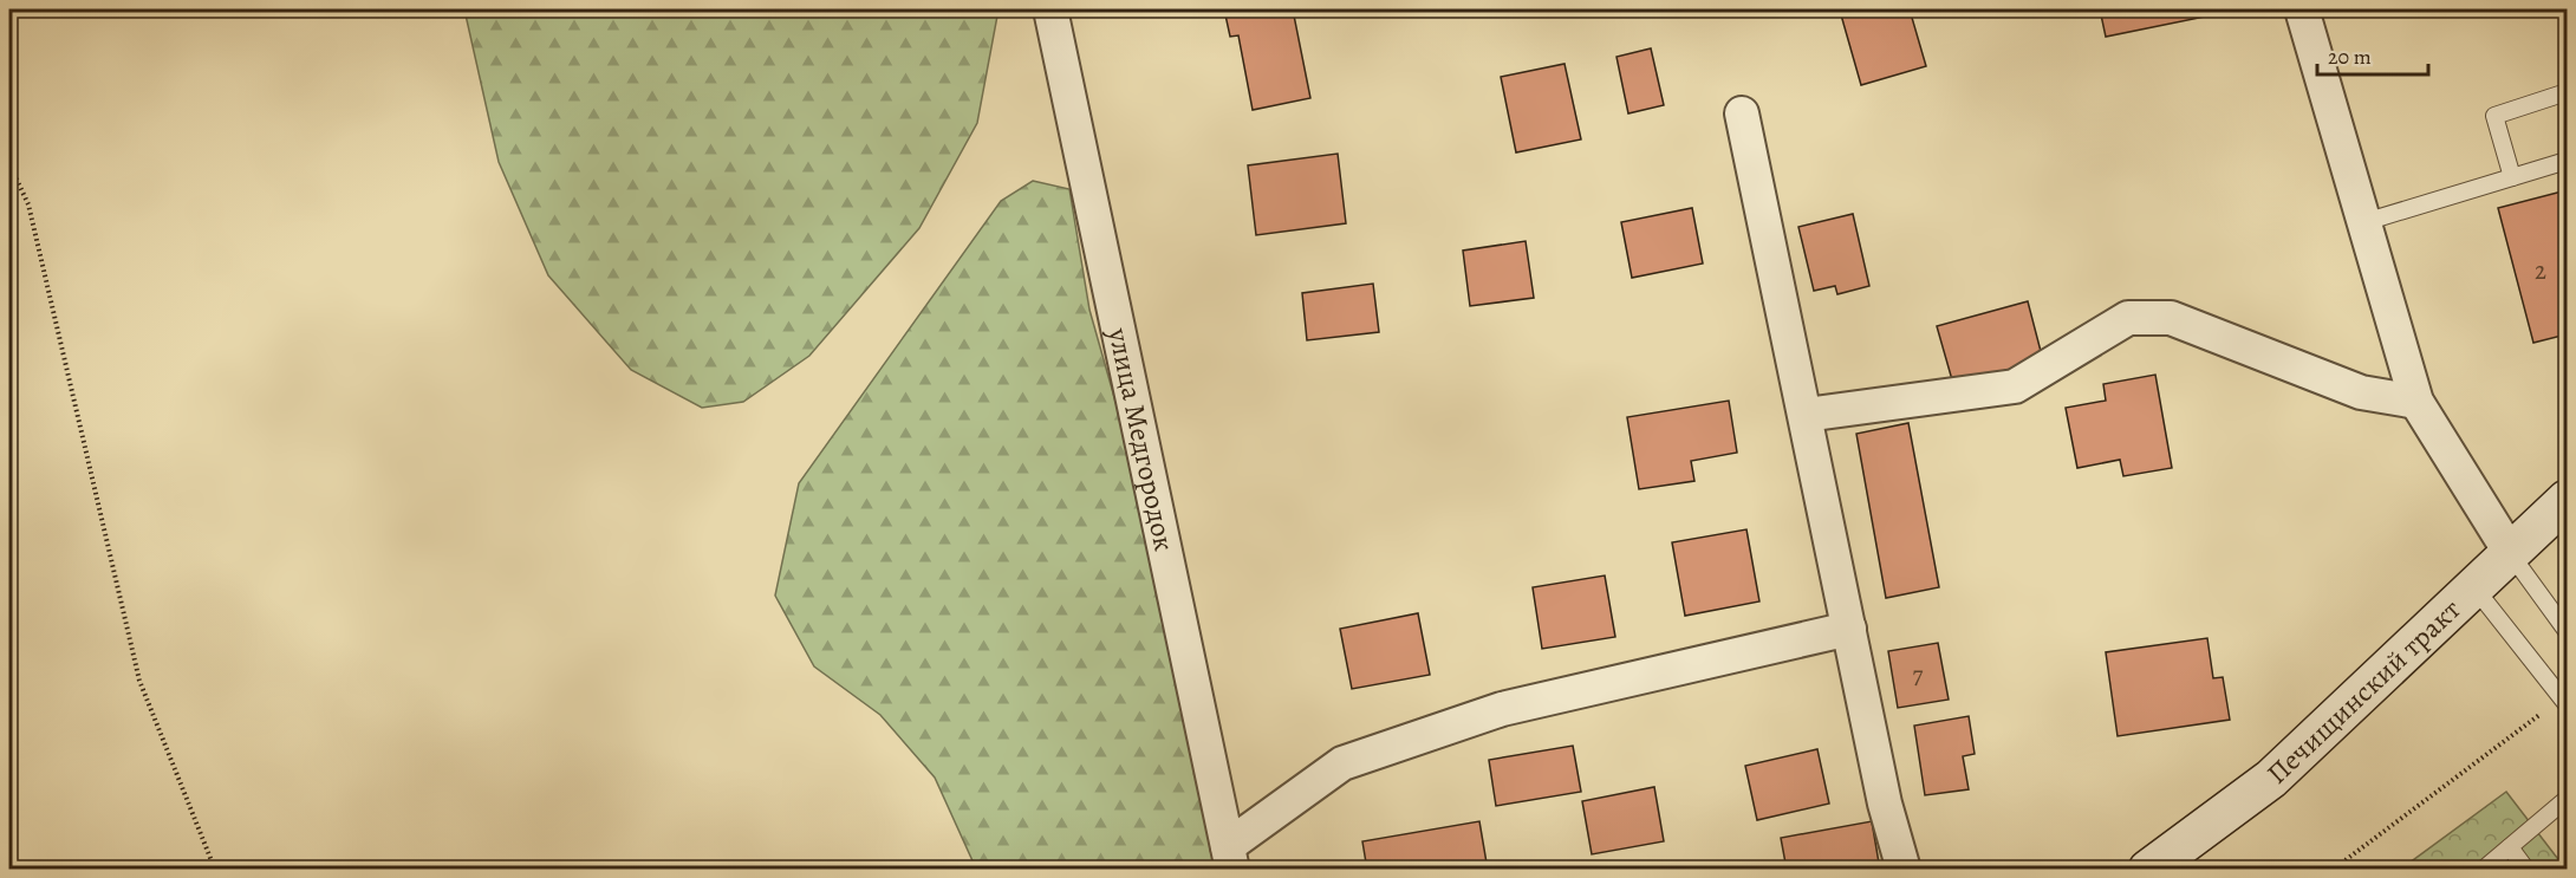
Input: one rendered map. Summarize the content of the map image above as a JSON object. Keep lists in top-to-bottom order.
{
  "streets": {
    "street": ["улица Медгородок", "Печищинский тракт"]
  },
  "house_numbers": ["2", "7"],
  "scale_bar": "20 m"
}
